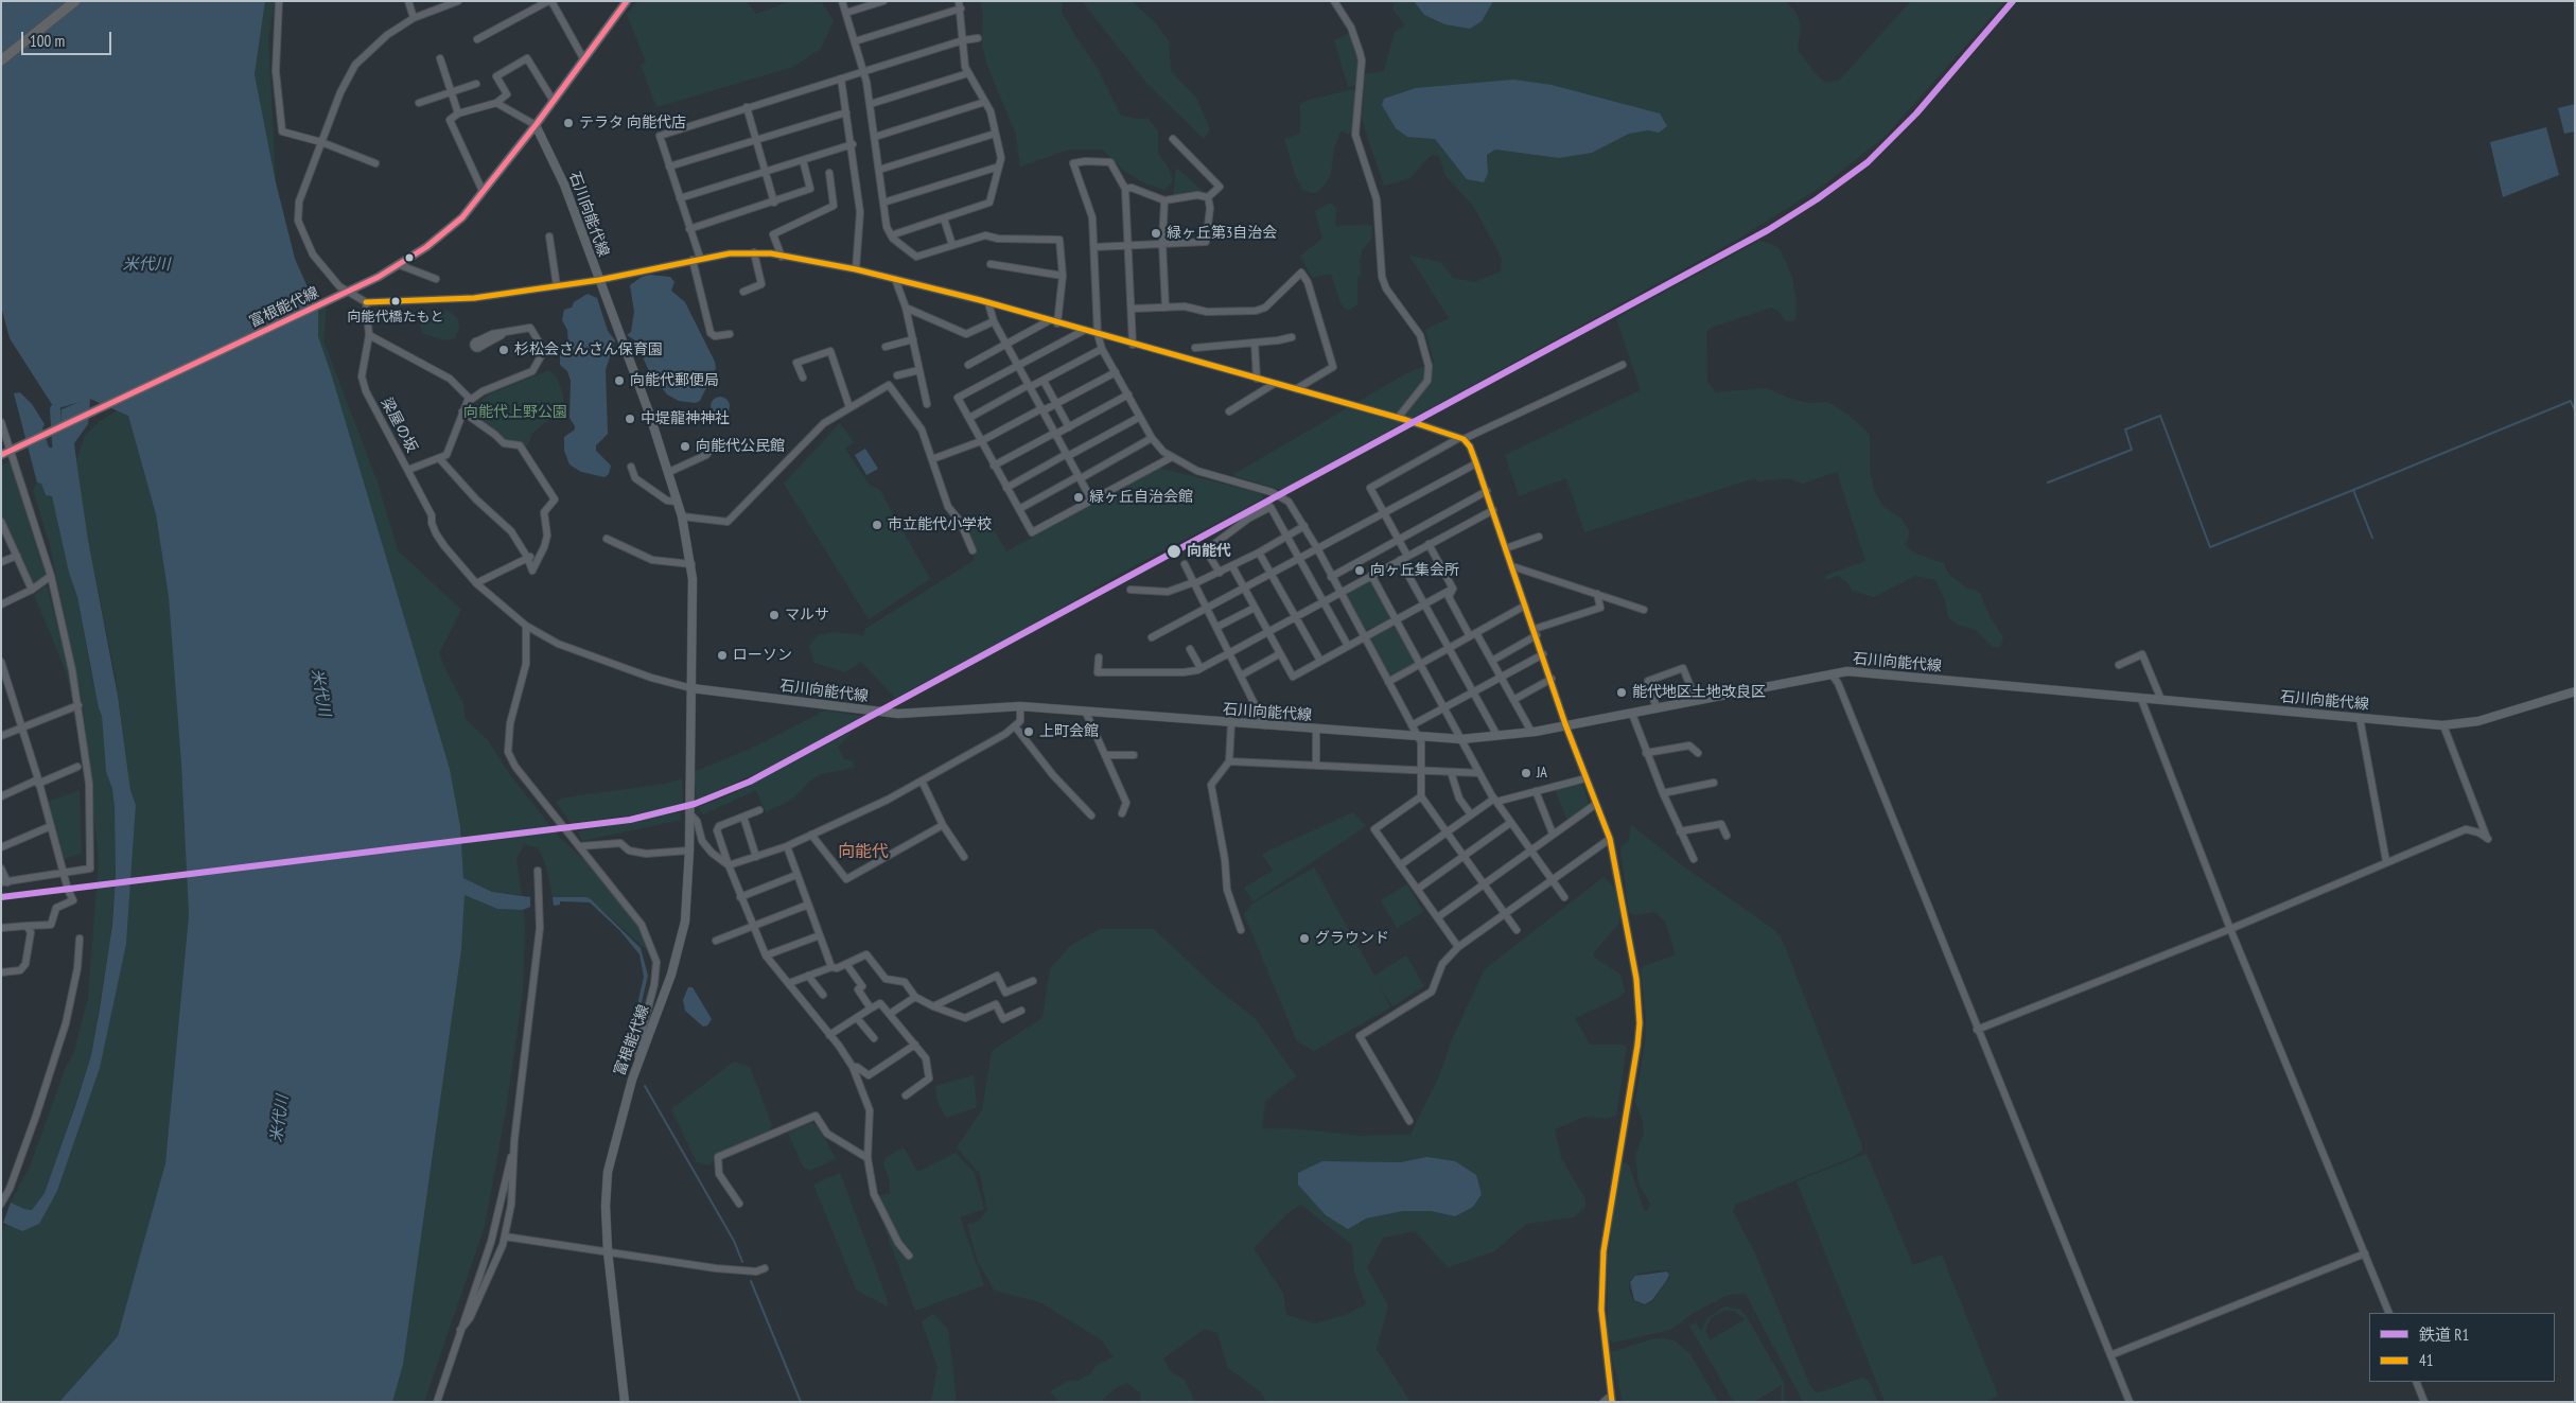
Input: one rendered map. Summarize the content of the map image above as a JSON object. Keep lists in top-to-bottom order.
{
  "streets": {
    "main road": ["石川向能代線", "富根能代線"],
    "street": ["梁屋の坂"]
  },
  "crossings": [
    ["石川向能代線", "富根能代線"],
    ["石川向能代線", "梁屋の坂"],
    ["富根能代線", "梁屋の坂"]
  ],
  "districts": ["向能代"],
  "water": ["米代川"],
  "parks": ["向能代上野公園"],
  "places": [
    "テラタ 向能代店",
    "緑ヶ丘第3自治会",
    "向能代橋たもと",
    "杉松会さんさん保育園",
    "向能代郵便局",
    "中堤龍神神社",
    "向能代公民館",
    "緑ヶ丘自治会館",
    "市立能代小学校",
    "向能代",
    "向ヶ丘集会所",
    "マルサ",
    "ローソン",
    "能代地区土地改良区",
    "上町会館",
    "JA",
    "グラウンド"
  ],
  "lines": ["rail line R1", "transit line 41"],
  "legend": ["鉄道 R1", "41"],
  "scale_bar": "100 m"
}
